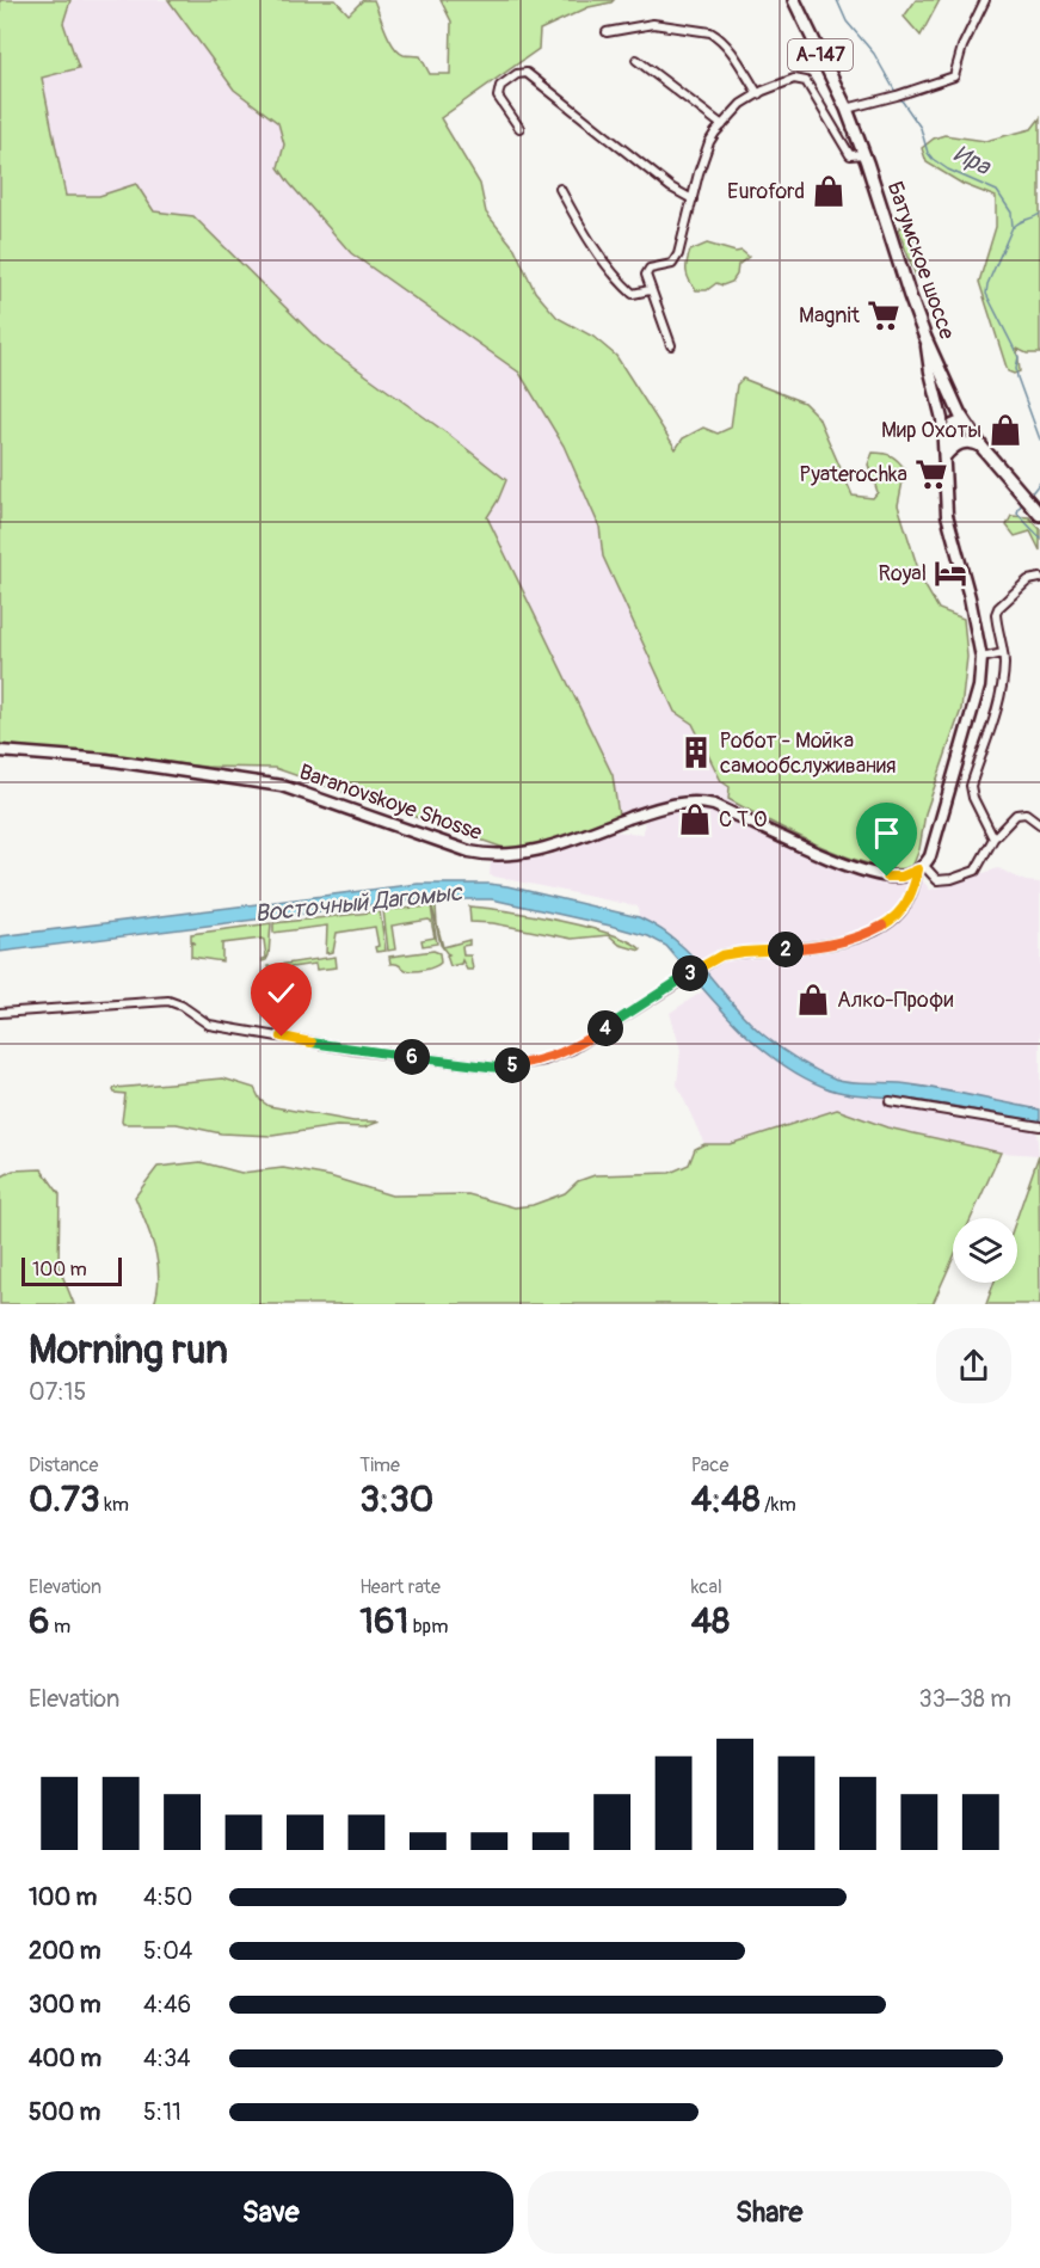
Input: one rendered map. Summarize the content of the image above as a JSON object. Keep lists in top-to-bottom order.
{
  "streets": {
    "highway": ["А-147", "Батумское шоссе"],
    "main road": ["Baranovskoye Shosse"]
  },
  "crossings": [
    ["А-147", "Батумское шоссе"]
  ],
  "water": ["Ира", "Восточный Дагомыс"],
  "places": {
    "shop": [
      "Euroford",
      "Мир Охоты",
      "С Т О",
      "Алко-Профи"
    ],
    "supermarket": ["Magnit", "Pyaterochka"],
    "hotel": ["Royal"],
    "building": ["Робот - Мойка самообслуживания"]
  },
  "scale_bar": "100 m",
  "page": {
    "pins": [
      "2",
      "3",
      "4",
      "6",
      "5"
    ],
    "scale": "100 m",
    "heading": ["Morning run", "07:15"],
    "stats": [
      ["Distance", "0.73 km"],
      ["Time", "3:30"],
      ["Pace", "4:48 /km"],
      ["Elevation", "6 m"],
      ["Heart rate", "161 bpm"],
      ["kcal", "48"]
    ],
    "chart": ["Elevation", "33–38 m"],
    "list": [
      {
        "name": "100 m",
        "note": "4:50"
      },
      {
        "name": "200 m",
        "note": "5:04"
      },
      {
        "name": "300 m",
        "note": "4:46"
      },
      {
        "name": "400 m",
        "note": "4:34"
      },
      {
        "name": "500 m",
        "note": "5:11"
      }
    ],
    "buttons": ["Save", "Share"]
  }
}
